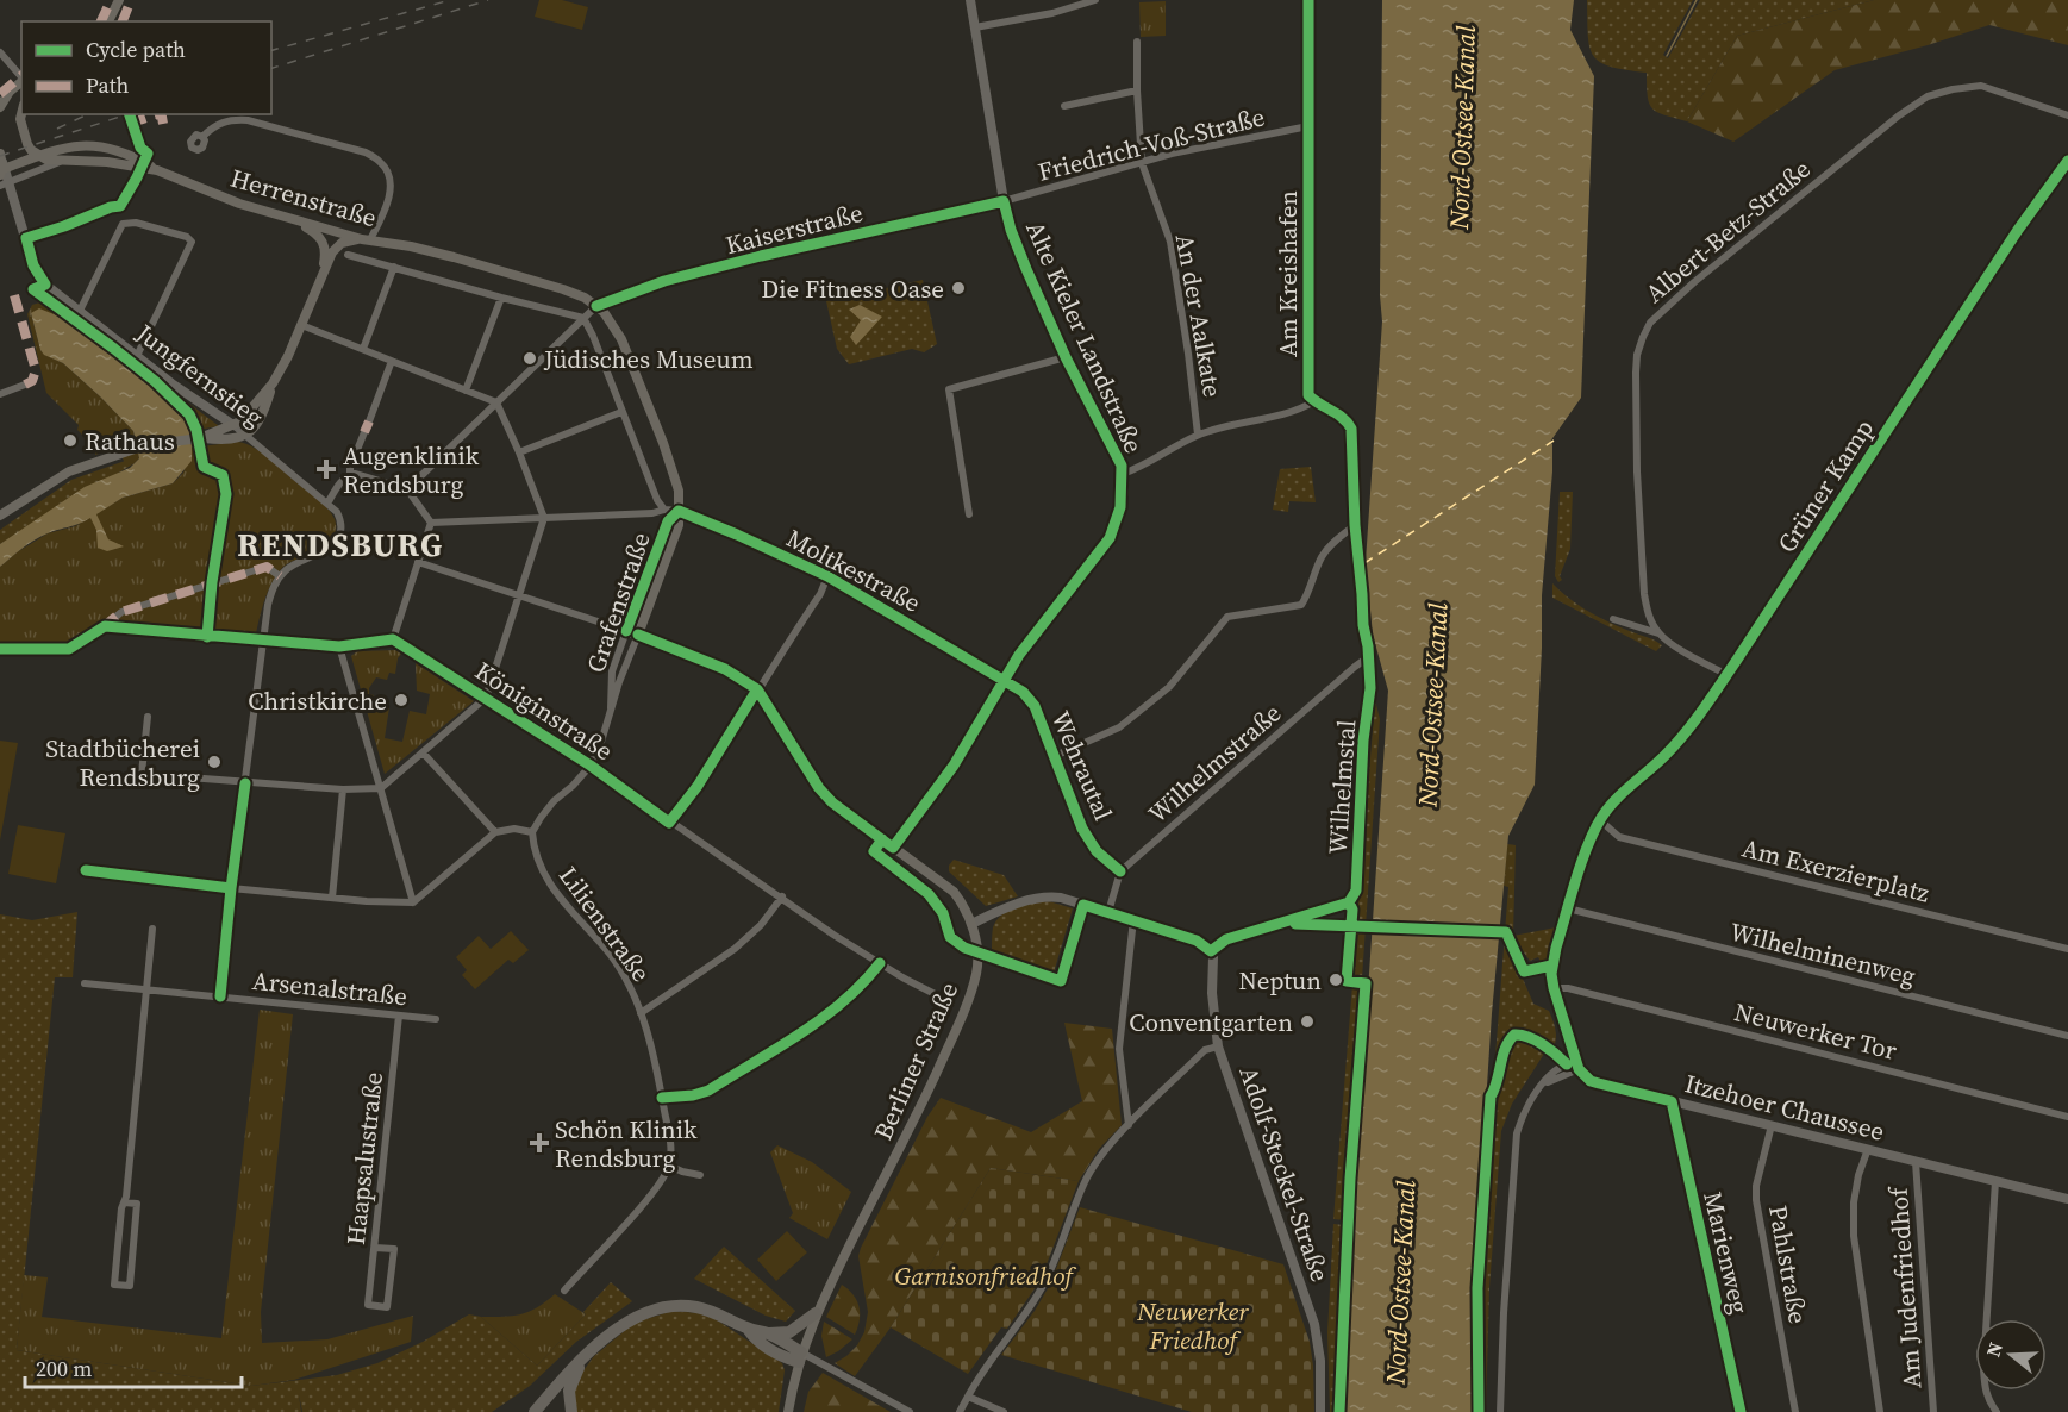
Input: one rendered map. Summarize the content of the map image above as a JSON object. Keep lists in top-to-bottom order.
{
  "streets": {
    "main road": ["Herrenstraße", "Grafenstraße", "Berliner Straße"],
    "street": [
      "Friedrich-Voß-Straße",
      "Kaiserstraße",
      "Albert-Betz-Straße",
      "Am Kreishafen",
      "An der Aalkate",
      "Alte Kieler Landstraße",
      "Jungfernstieg",
      "Grüner Kamp",
      "Moltkestraße",
      "Königinstraße",
      "Wilhelmstraße",
      "Wehrautal",
      "Wilhelmstal",
      "Am Exerzierplatz",
      "Lilienstraße",
      "Wilhelminenweg",
      "Arsenalstraße",
      "Neuwerker Tor",
      "Itzehoer Chaussee",
      "Haapsalustraße",
      "Adolf-Steckel-Straße",
      "Marienweg",
      "Pahlstraße",
      "Am Judenfriedhof"
    ]
  },
  "crossings": [
    ["Friedrich-Voß-Straße", "Kaiserstraße"],
    ["Friedrich-Voß-Straße", "Am Kreishafen"],
    ["Friedrich-Voß-Straße", "An der Aalkate"],
    ["Friedrich-Voß-Straße", "Alte Kieler Landstraße"],
    ["Herrenstraße", "Kaiserstraße"],
    ["Herrenstraße", "Jungfernstieg"],
    ["Kaiserstraße", "Alte Kieler Landstraße"],
    ["Alte Kieler Landstraße", "Moltkestraße"],
    ["Alte Kieler Landstraße", "Wehrautal"],
    ["Alte Kieler Landstraße", "Berliner Straße"],
    ["Grüner Kamp", "Am Exerzierplatz"],
    ["Grüner Kamp", "Wilhelminenweg"],
    ["Grüner Kamp", "Neuwerker Tor"],
    ["Moltkestraße", "Grafenstraße"],
    ["Moltkestraße", "Wehrautal"],
    ["Grafenstraße", "Königinstraße"],
    ["Wilhelmstraße", "Wehrautal"],
    ["Wilhelmstraße", "Wilhelmstal"],
    ["Wilhelmstal", "Adolf-Steckel-Straße"],
    ["Arsenalstraße", "Haapsalustraße"],
    ["Itzehoer Chaussee", "Marienweg"],
    ["Itzehoer Chaussee", "Pahlstraße"],
    ["Itzehoer Chaussee", "Am Judenfriedhof"]
  ],
  "districts": ["RENDSBURG"],
  "water": ["Nord-Ostsee-Kanal"],
  "parks": ["Garnisonfriedhof", "Neuwerker Friedhof"],
  "places": {
    "other": [
      "Die Fitness Oase",
      "Jüdisches Museum",
      "Rathaus",
      "Christkirche",
      "Stadtbücherei Rendsburg",
      "Neptun",
      "Conventgarten"
    ],
    "health": ["Augenklinik Rendsburg", "Schön Klinik Rendsburg"]
  },
  "legend": ["Cycle path", "Path"],
  "scale_bar": "200 m",
  "north": "left"
}
